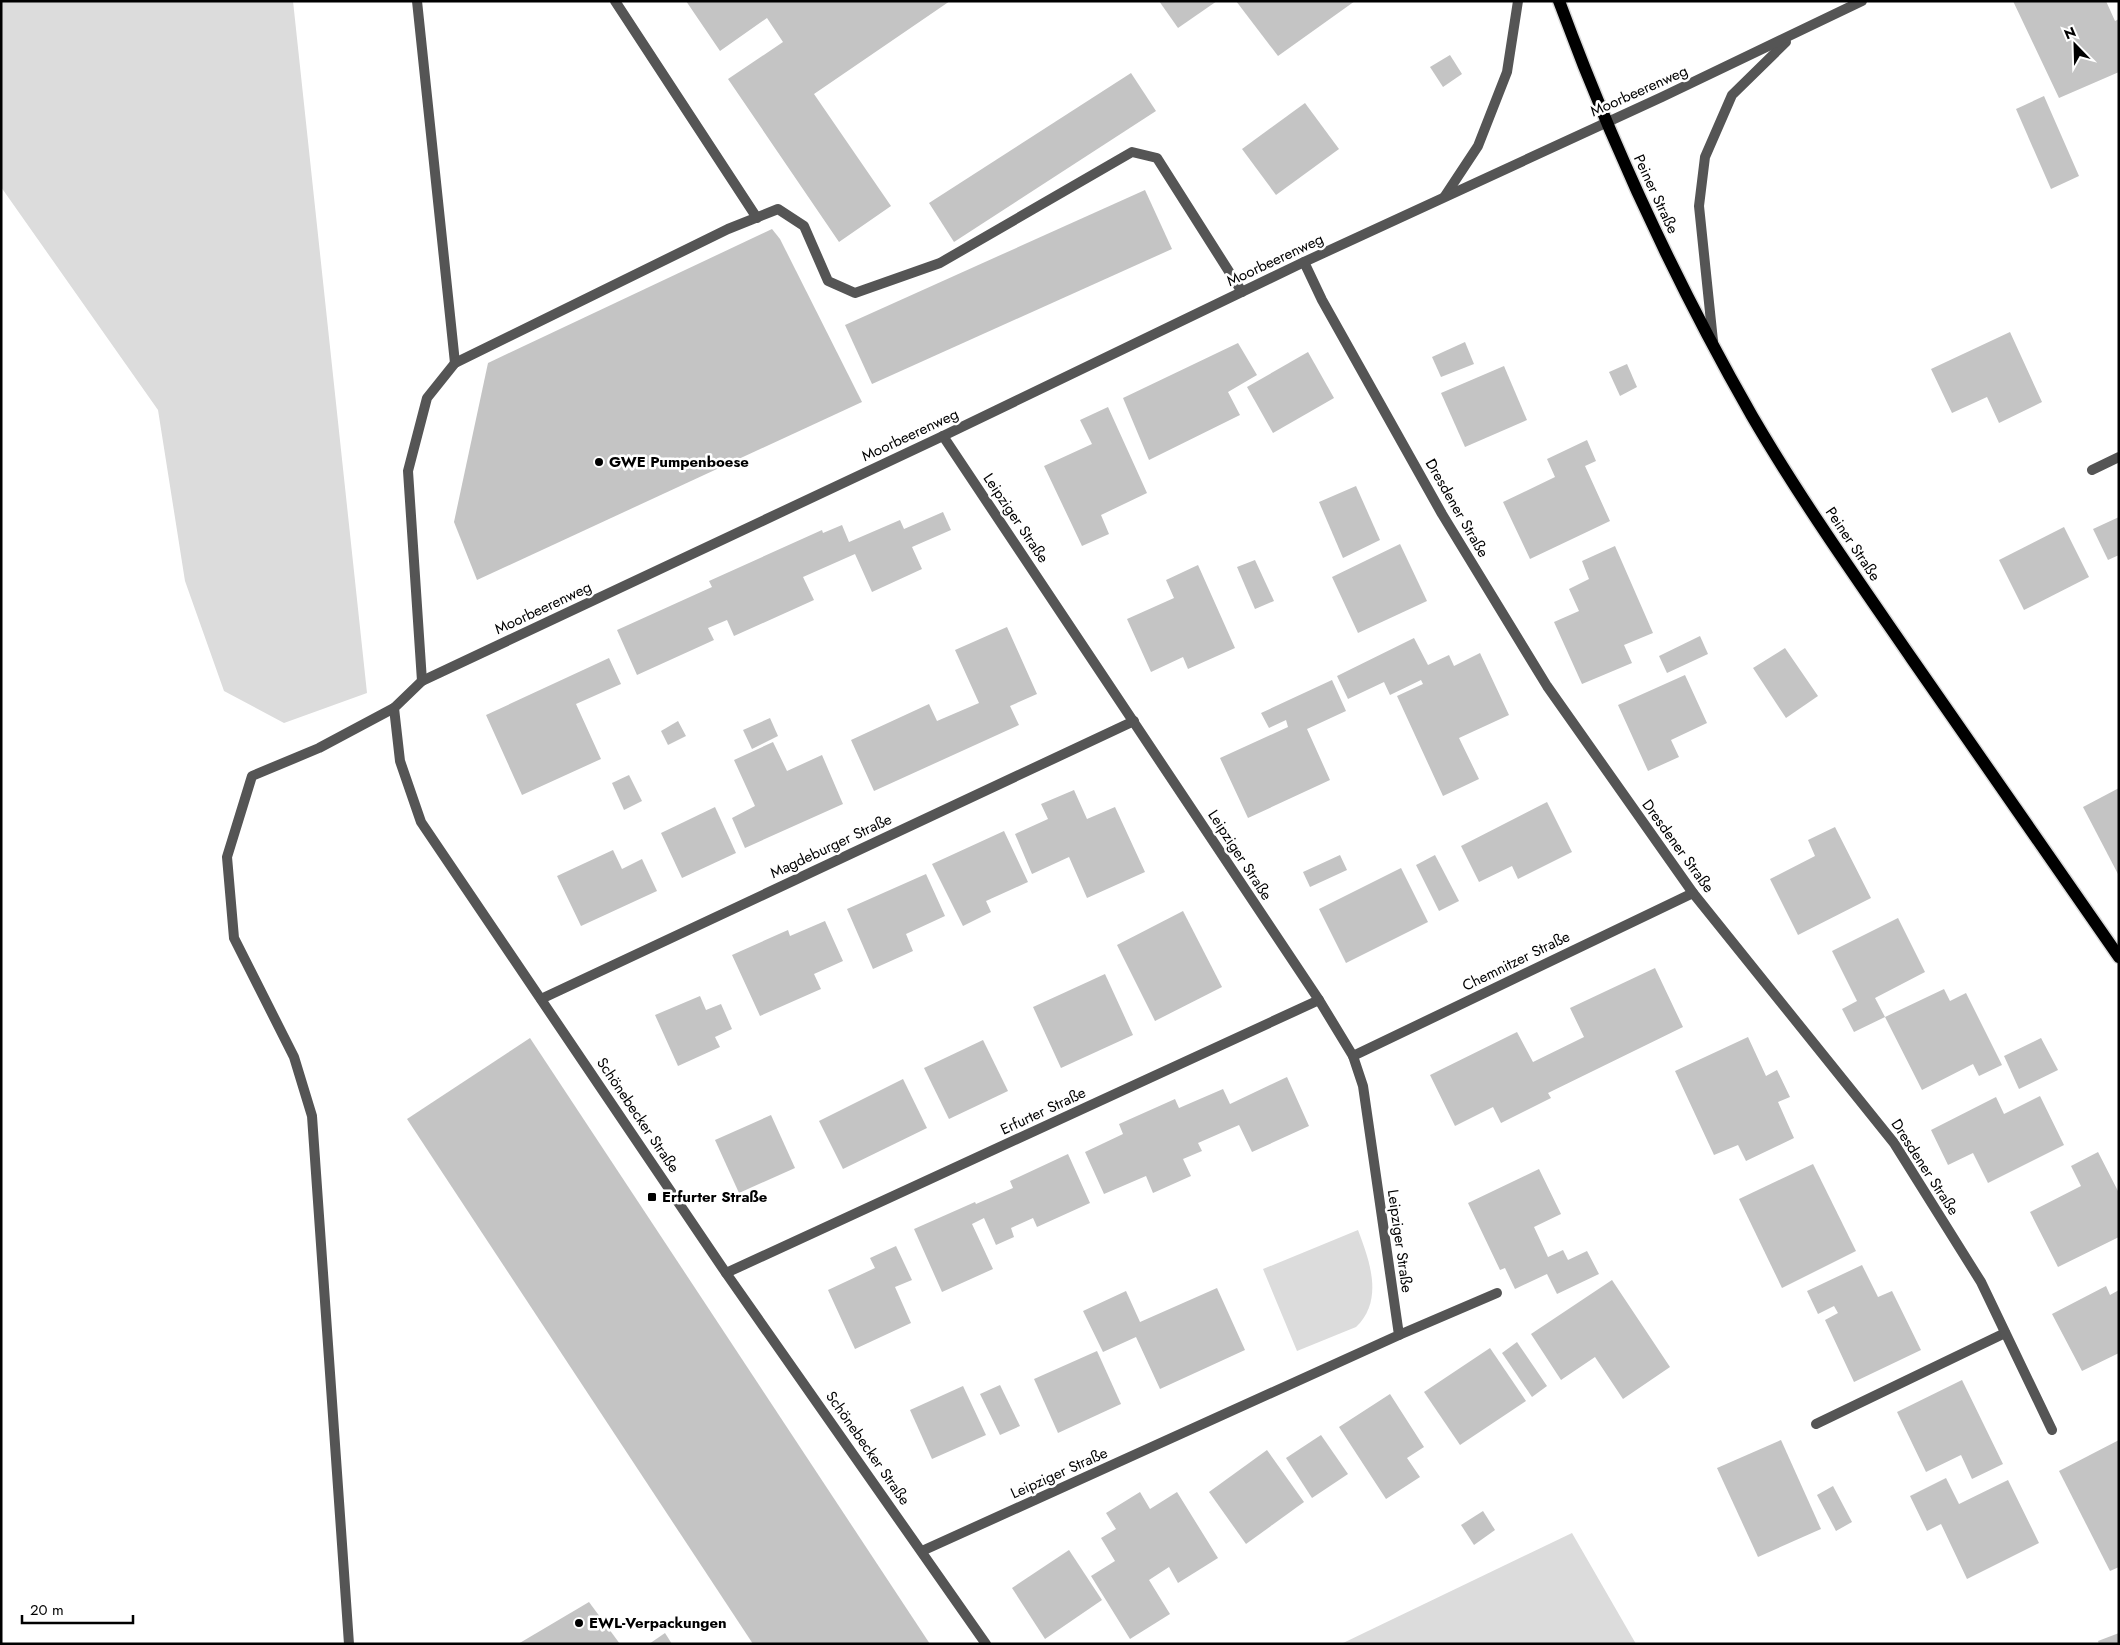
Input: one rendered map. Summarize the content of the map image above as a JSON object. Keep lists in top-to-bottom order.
{
  "streets": {
    "main road": ["Peiner Straße"],
    "street": [
      "Moorbeerenweg",
      "Dresdener Straße",
      "Leipziger Straße",
      "Magdeburger Straße",
      "Chemnitzer Straße",
      "Erfurter Straße",
      "Schönebecker Straße"
    ]
  },
  "crossings": [
    ["Moorbeerenweg", "Peiner Straße"],
    ["Moorbeerenweg", "Dresdener Straße"],
    ["Moorbeerenweg", "Leipziger Straße"],
    ["Moorbeerenweg", "Schönebecker Straße"],
    ["Dresdener Straße", "Chemnitzer Straße"],
    ["Leipziger Straße", "Magdeburger Straße"],
    ["Leipziger Straße", "Chemnitzer Straße"],
    ["Leipziger Straße", "Erfurter Straße"],
    ["Leipziger Straße", "Schönebecker Straße"],
    ["Magdeburger Straße", "Schönebecker Straße"],
    ["Erfurter Straße", "Schönebecker Straße"]
  ],
  "places": {
    "other": ["GWE Pumpenboese", "EWL-Verpackungen"],
    "transit": ["Erfurter Straße"]
  },
  "scale_bar": "20 m",
  "north": "top left"
}
